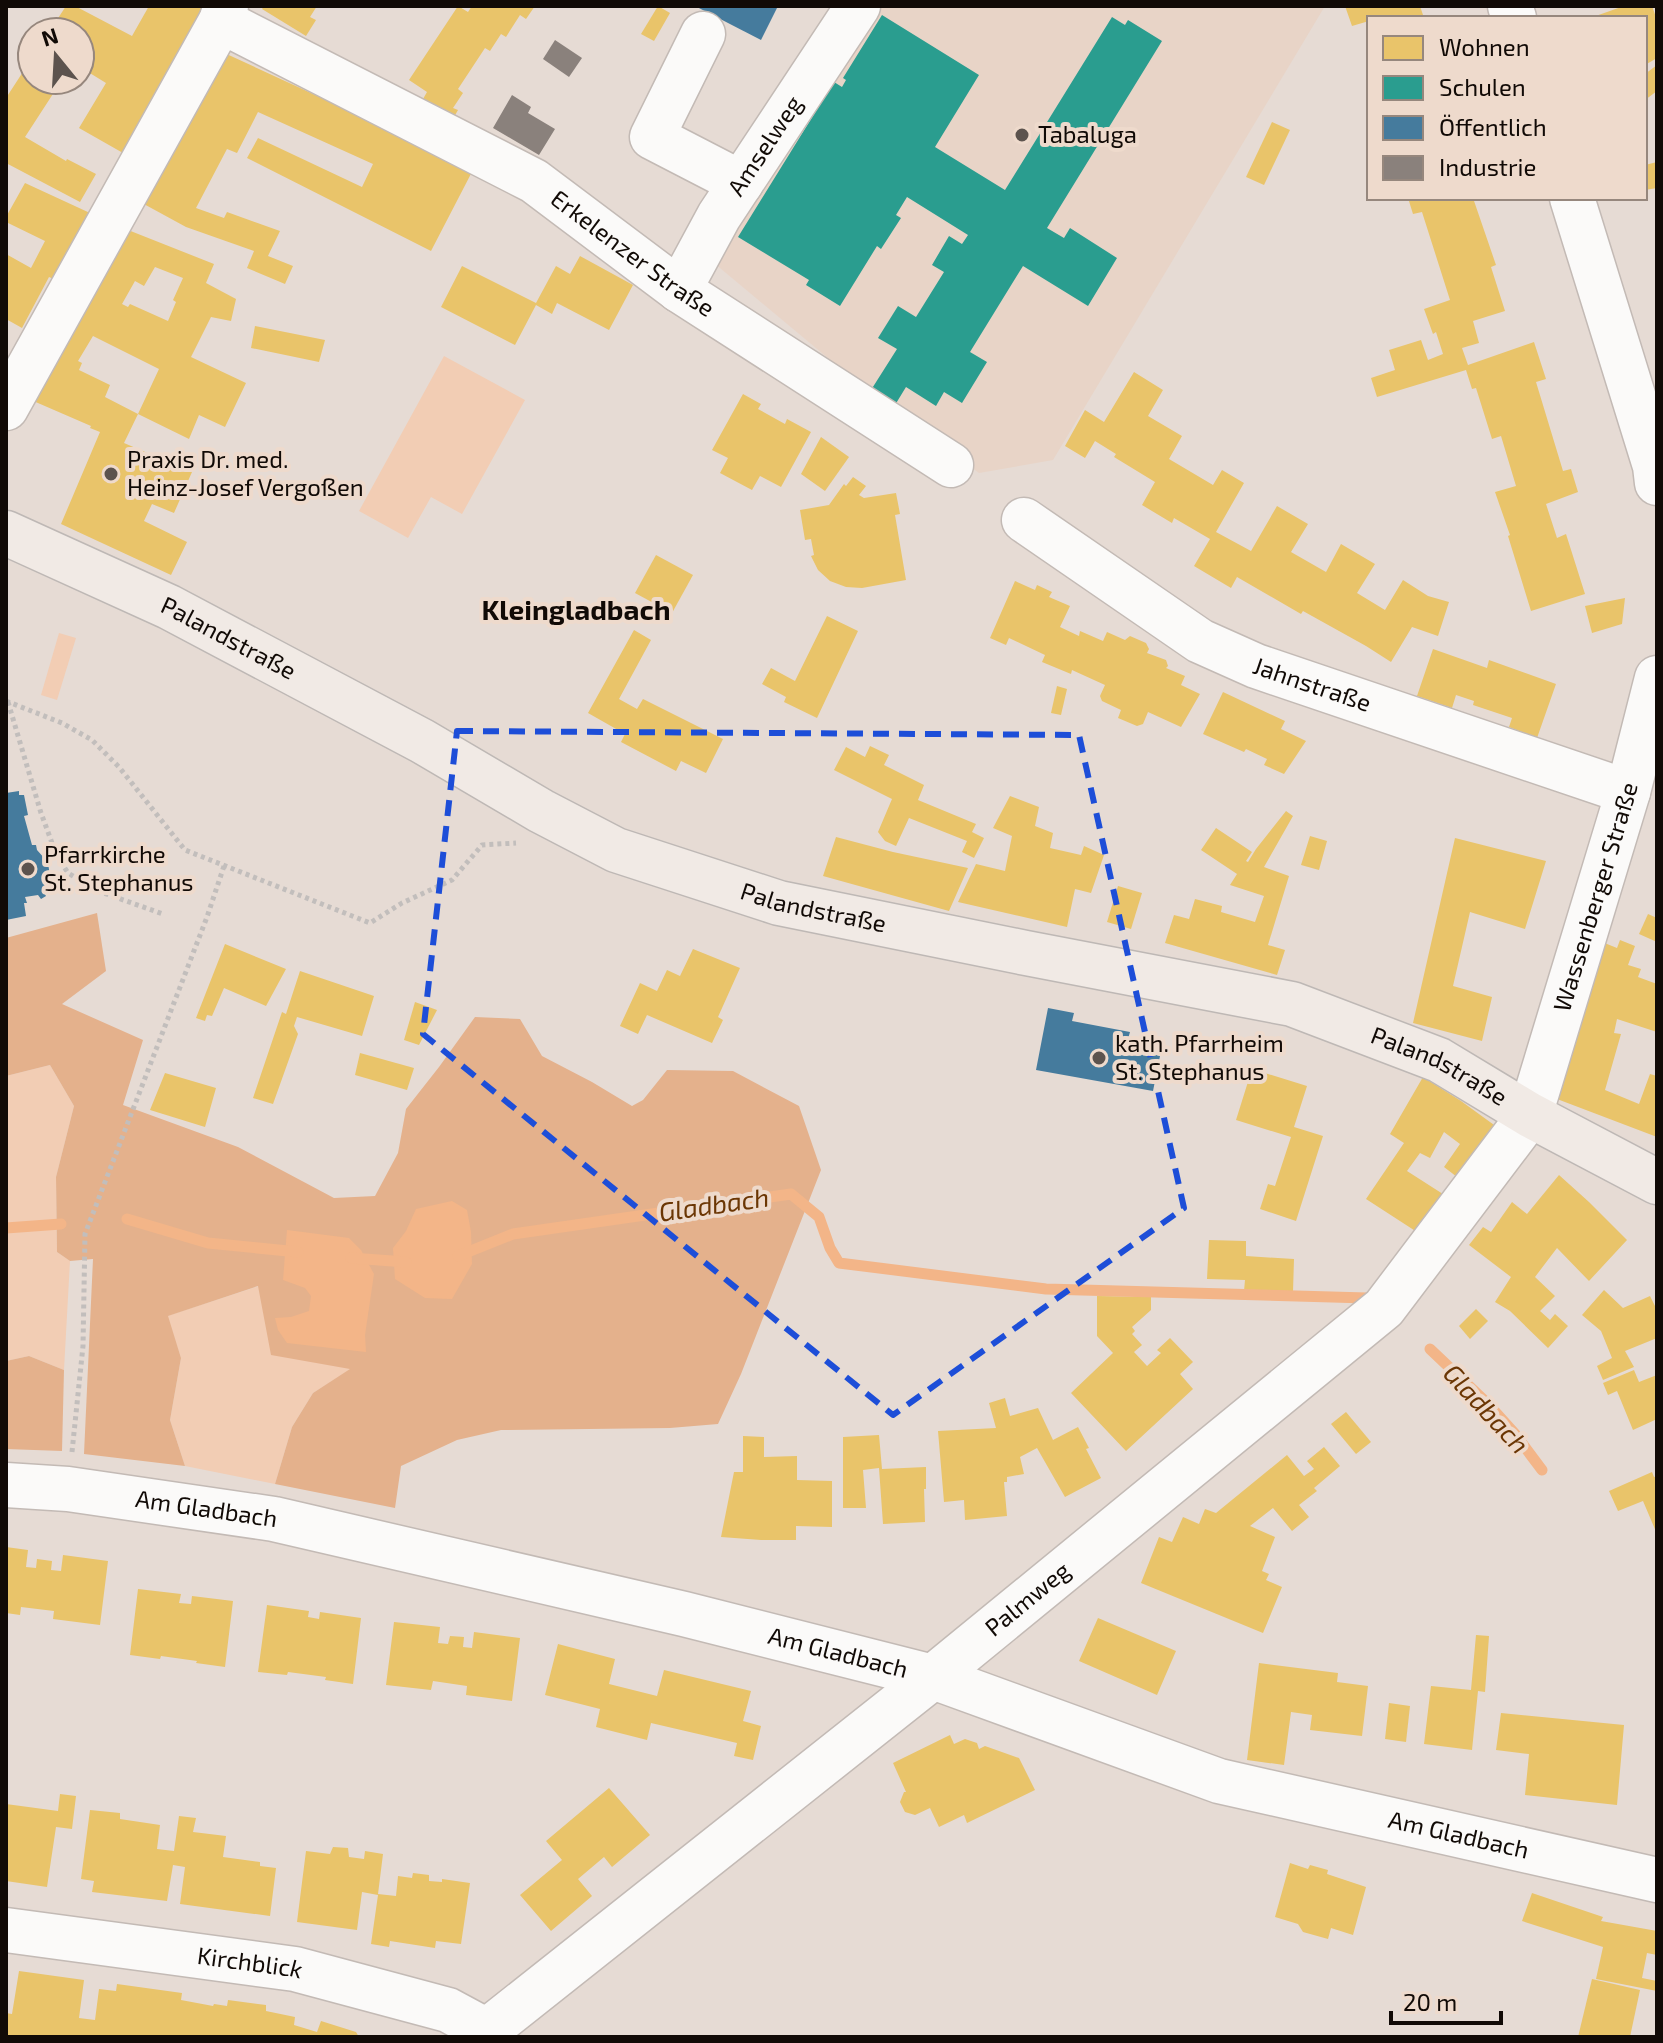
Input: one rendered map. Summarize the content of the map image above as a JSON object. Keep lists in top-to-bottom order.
{
  "streets": {
    "main road": ["Palandstraße"],
    "street": [
      "Amselweg",
      "Erkelenzer Straße",
      "Jahnstraße",
      "Wassenberger Straße",
      "Am Gladbach",
      "Palmweg",
      "Kirchblick"
    ]
  },
  "crossings": [
    ["Amselweg", "Erkelenzer Straße"],
    ["Palandstraße", "Wassenberger Straße"],
    ["Palandstraße", "Palmweg"],
    ["Jahnstraße", "Wassenberger Straße"],
    ["Wassenberger Straße", "Palmweg"],
    ["Am Gladbach", "Palmweg"],
    ["Palmweg", "Kirchblick"]
  ],
  "districts": ["Kleingladbach"],
  "water": ["Gladbach"],
  "places": [
    "Tabaluga",
    "Praxis Dr. med. Heinz-Josef Vergoßen",
    "Pfarrkirche St. Stephanus",
    "kath. Pfarrheim St. Stephanus"
  ],
  "legend": [
    "Wohnen",
    "Schulen",
    "Öffentlich",
    "Industrie"
  ],
  "scale_bar": "20 m",
  "north": "top"
}
